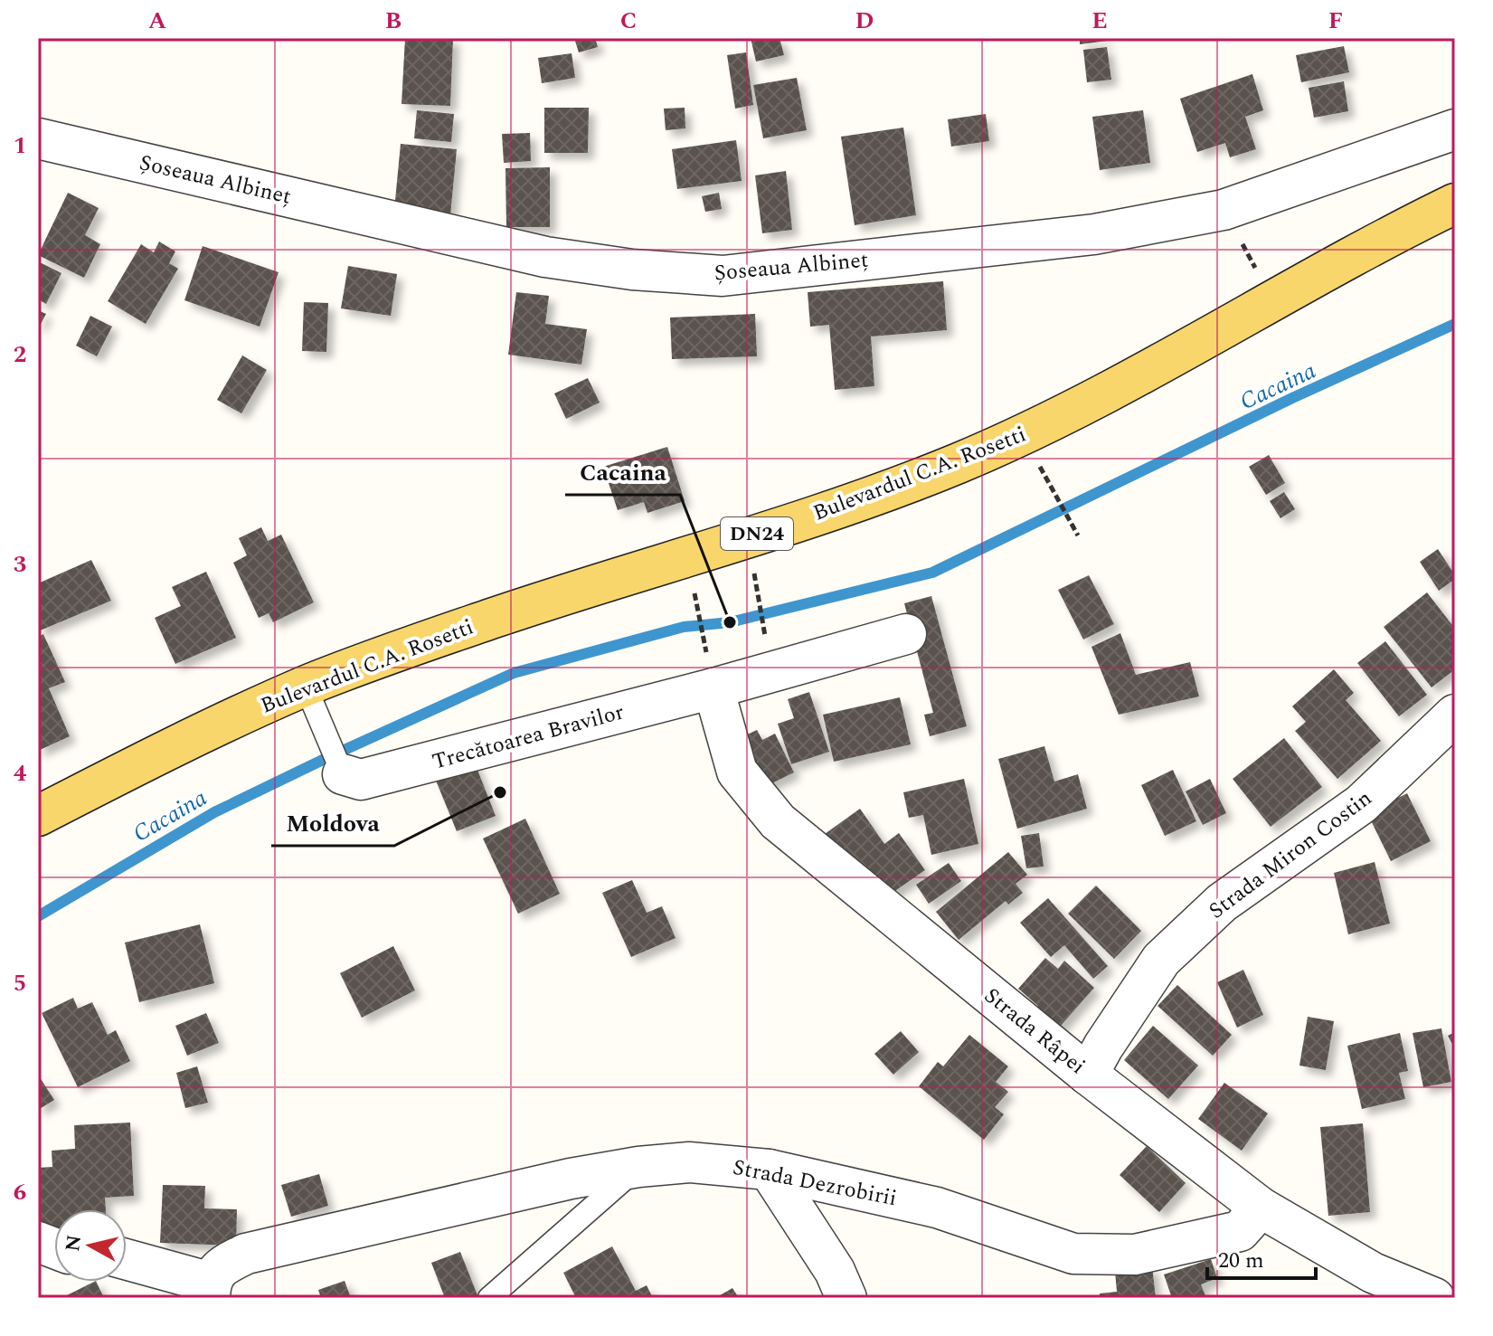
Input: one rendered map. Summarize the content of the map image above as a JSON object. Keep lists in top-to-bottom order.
{
  "streets": {
    "main road": ["Bulevardul C.A. Rosetti", "DN24"],
    "street": [
      "Șoseaua Albineț",
      "Trecătoarea Bravilor",
      "Strada Miron Costin",
      "Strada Râpei",
      "Strada Dezrobirii"
    ]
  },
  "crossings": [
    ["Trecătoarea Bravilor", "Strada Râpei"],
    ["Strada Miron Costin", "Strada Râpei"],
    ["Strada Râpei", "Strada Dezrobirii"]
  ],
  "water": ["Cacaina"],
  "places": ["Cacaina", "Moldova"],
  "scale_bar": "20 m",
  "north": "left",
  "grid": {
    "columns": [
      "A",
      "B",
      "C",
      "D",
      "E",
      "F"
    ],
    "rows": [
      "1",
      "2",
      "3",
      "4",
      "5",
      "6"
    ]
  }
}
